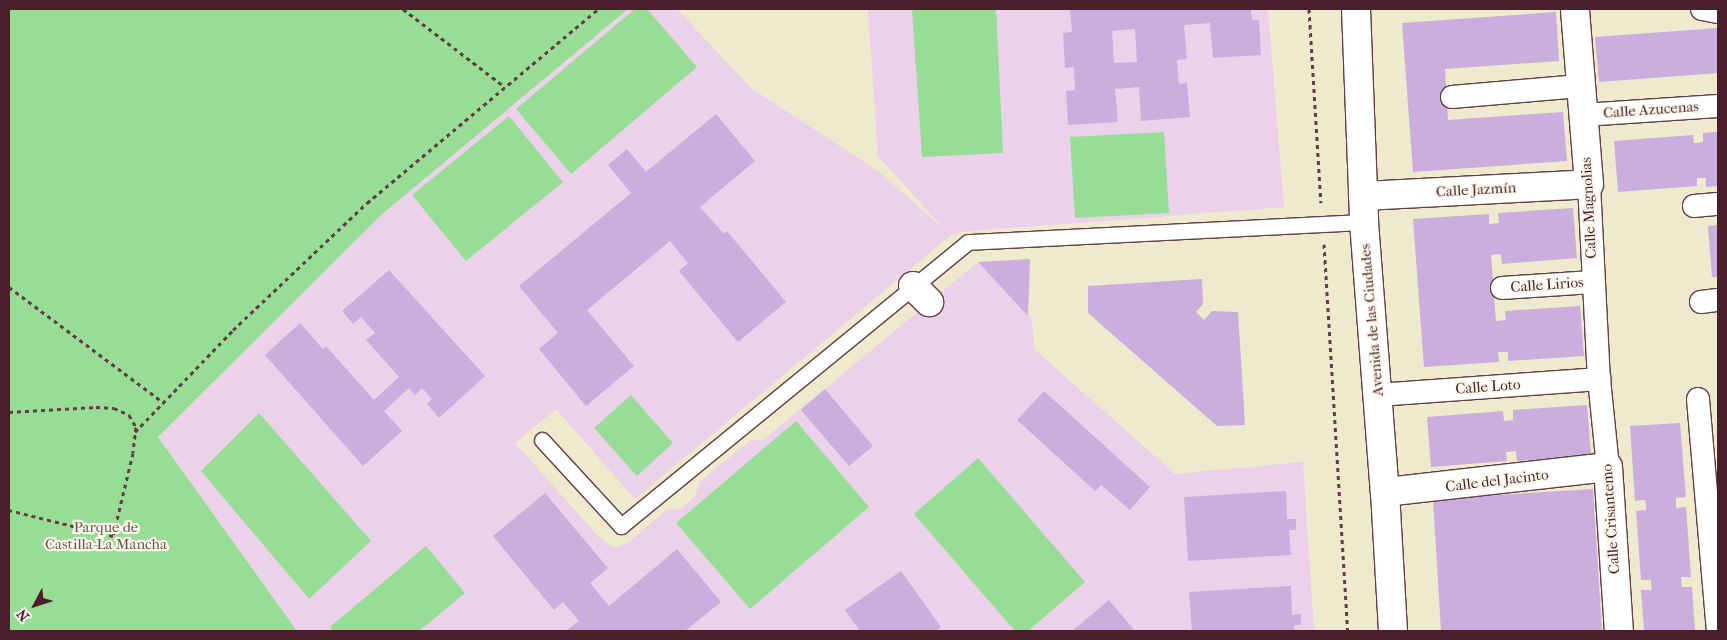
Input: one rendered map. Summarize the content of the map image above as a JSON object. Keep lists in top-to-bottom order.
{
  "streets": {
    "street": [
      "Calle Azucenas",
      "Calle Jazmín",
      "Calle Magnolias",
      "Calle Lirios",
      "Avenida de las Ciudades",
      "Calle Loto",
      "Calle del Jacinto",
      "Calle Crisantemo"
    ]
  },
  "crossings": [
    ["Calle Azucenas", "Calle Magnolias"],
    ["Calle Jazmín", "Calle Magnolias"],
    ["Calle Jazmín", "Avenida de las Ciudades"],
    ["Calle Magnolias", "Calle Lirios"],
    ["Calle Magnolias", "Calle Loto"],
    ["Calle Magnolias", "Calle Crisantemo"],
    ["Avenida de las Ciudades", "Calle Loto"],
    ["Avenida de las Ciudades", "Calle del Jacinto"],
    ["Calle del Jacinto", "Calle Crisantemo"]
  ],
  "parks": ["Parque de Castilla-La Mancha"],
  "north": "bottom left"
}
